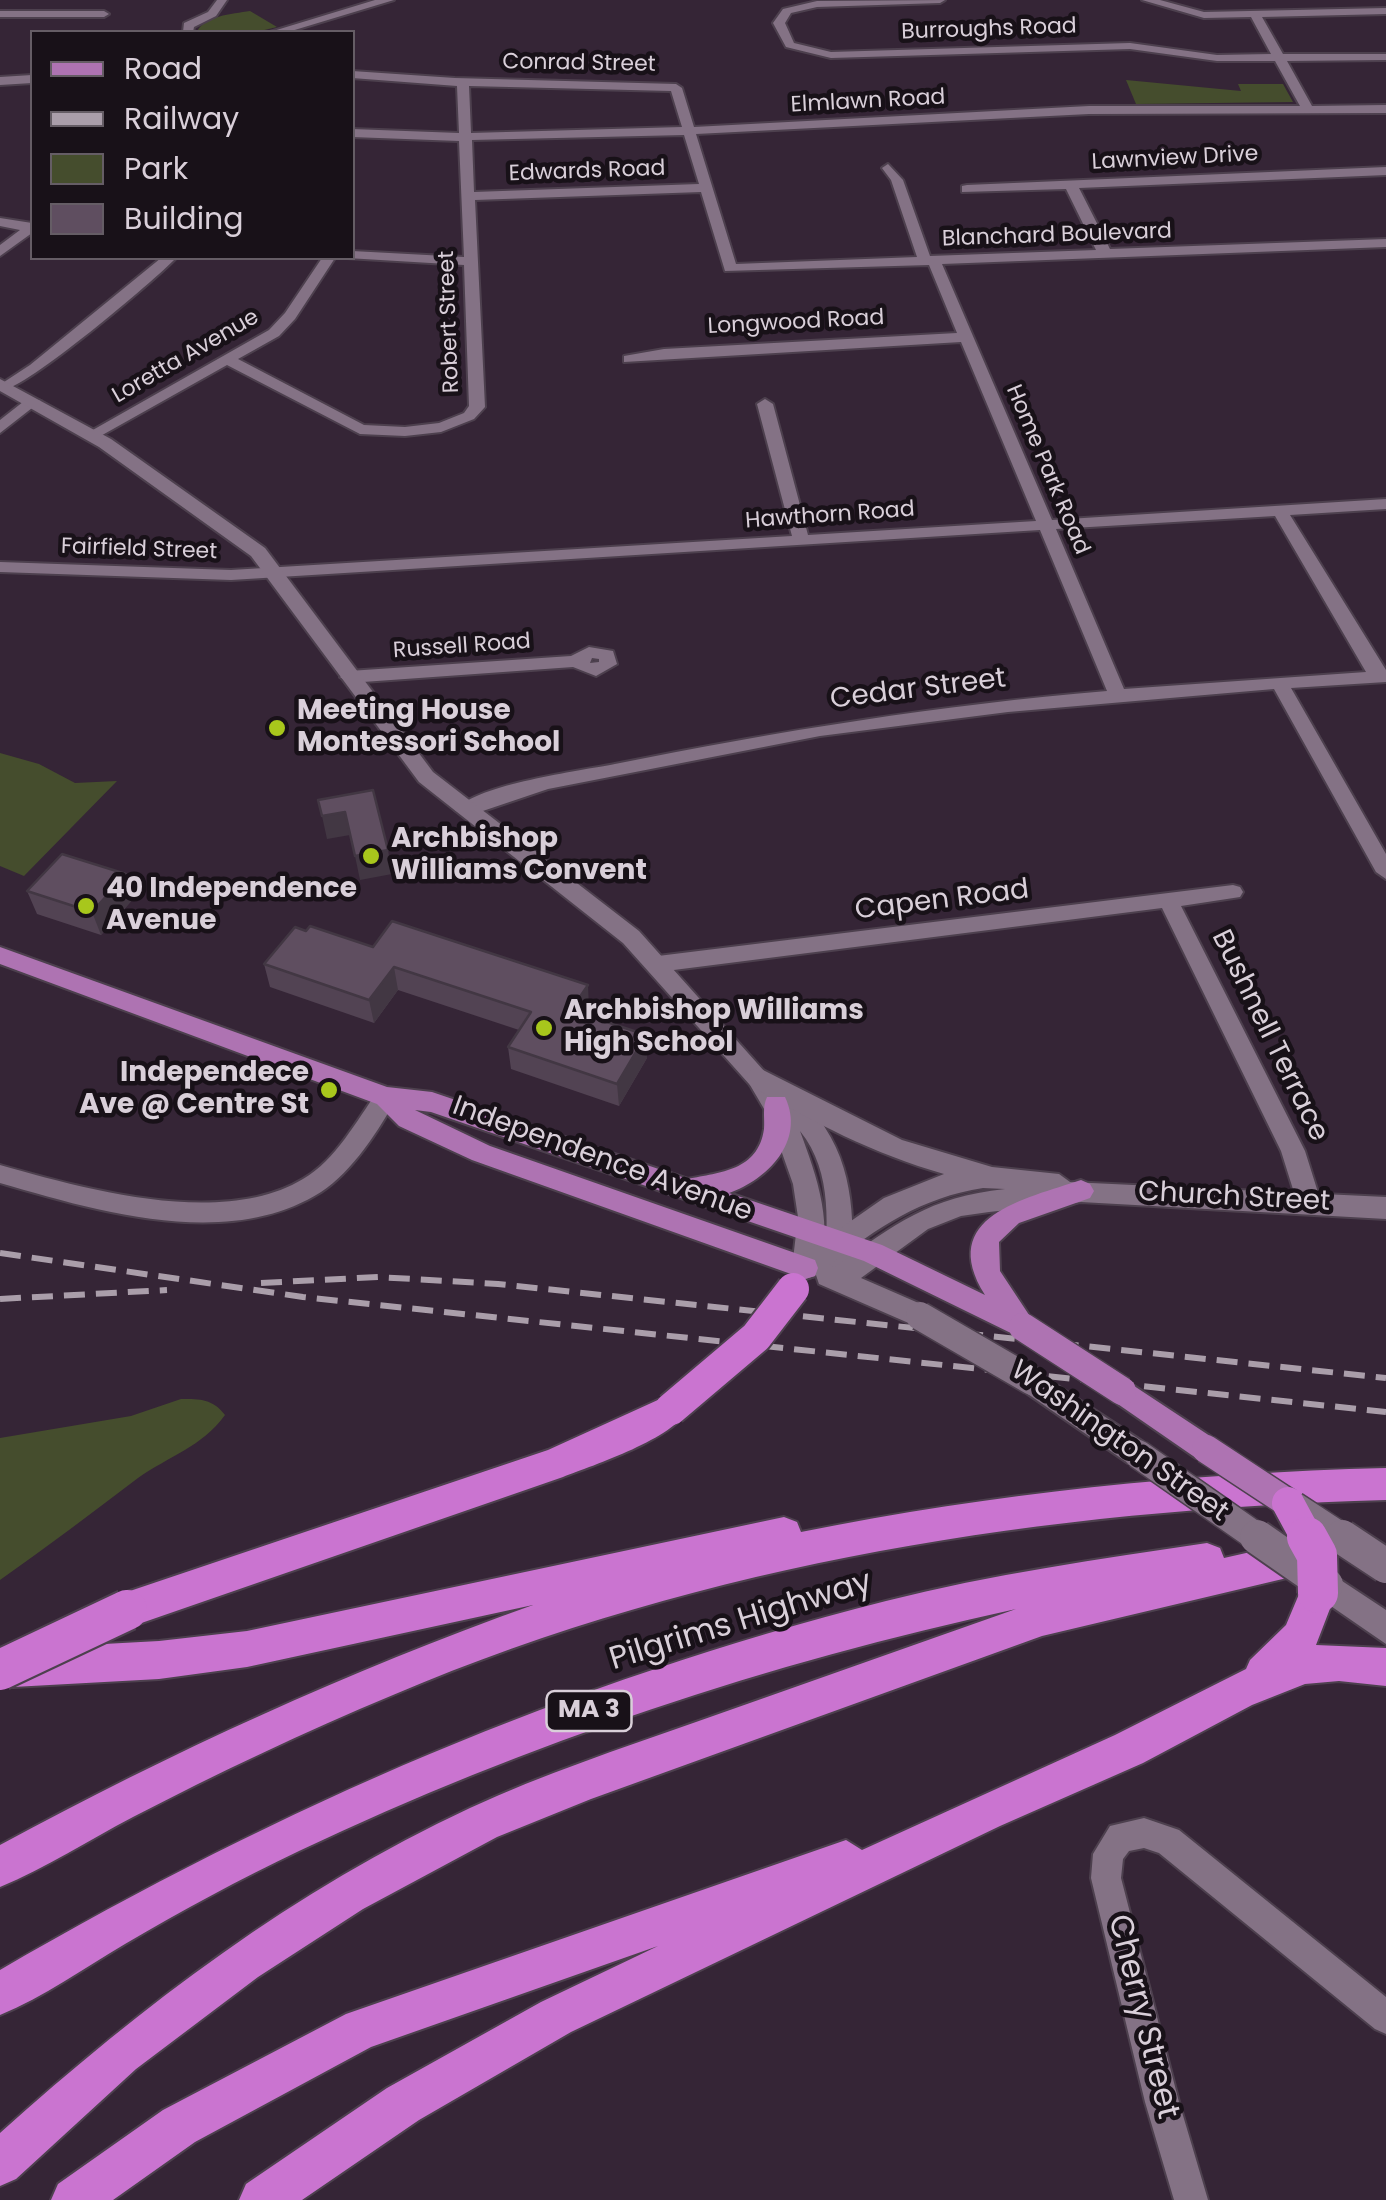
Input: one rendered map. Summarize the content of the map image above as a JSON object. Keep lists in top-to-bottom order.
{
  "streets": {
    "highway": ["Pilgrims Highway", "MA 3"],
    "main road": ["Independence Avenue", "Washington Street"],
    "street": [
      "Burroughs Road",
      "Conrad Street",
      "Elmlawn Road",
      "Lawnview Drive",
      "Edwards Road",
      "Blanchard Boulevard",
      "Robert Street",
      "Longwood Road",
      "Loretta Avenue",
      "Home Park Road",
      "Hawthorn Road",
      "Fairfield Street",
      "Russell Road",
      "Cedar Street",
      "Capen Road",
      "Bushnell Terrace",
      "Church Street",
      "Cherry Street"
    ]
  },
  "crossings": [
    ["Conrad Street", "Elmlawn Road"],
    ["Conrad Street", "Edwards Road"],
    ["Conrad Street", "Blanchard Boulevard"],
    ["Conrad Street", "Robert Street"],
    ["Elmlawn Road", "Robert Street"],
    ["Edwards Road", "Robert Street"],
    ["Blanchard Boulevard", "Home Park Road"],
    ["Robert Street", "Loretta Avenue"],
    ["Longwood Road", "Home Park Road"],
    ["Home Park Road", "Hawthorn Road"],
    ["Home Park Road", "Cedar Street"],
    ["Hawthorn Road", "Fairfield Street"],
    ["Capen Road", "Bushnell Terrace"],
    ["Bushnell Terrace", "Church Street"],
    ["Independence Avenue", "Church Street"],
    ["Independence Avenue", "Washington Street"],
    ["Church Street", "Washington Street"]
  ],
  "places": [
    "Meeting House Montessori School",
    "Archbishop Williams Convent",
    "40 Independence Avenue",
    "Archbishop Williams High School",
    "Independece Ave @ Centre St"
  ],
  "legend": [
    "Road",
    "Railway",
    "Park",
    "Building"
  ]
}
